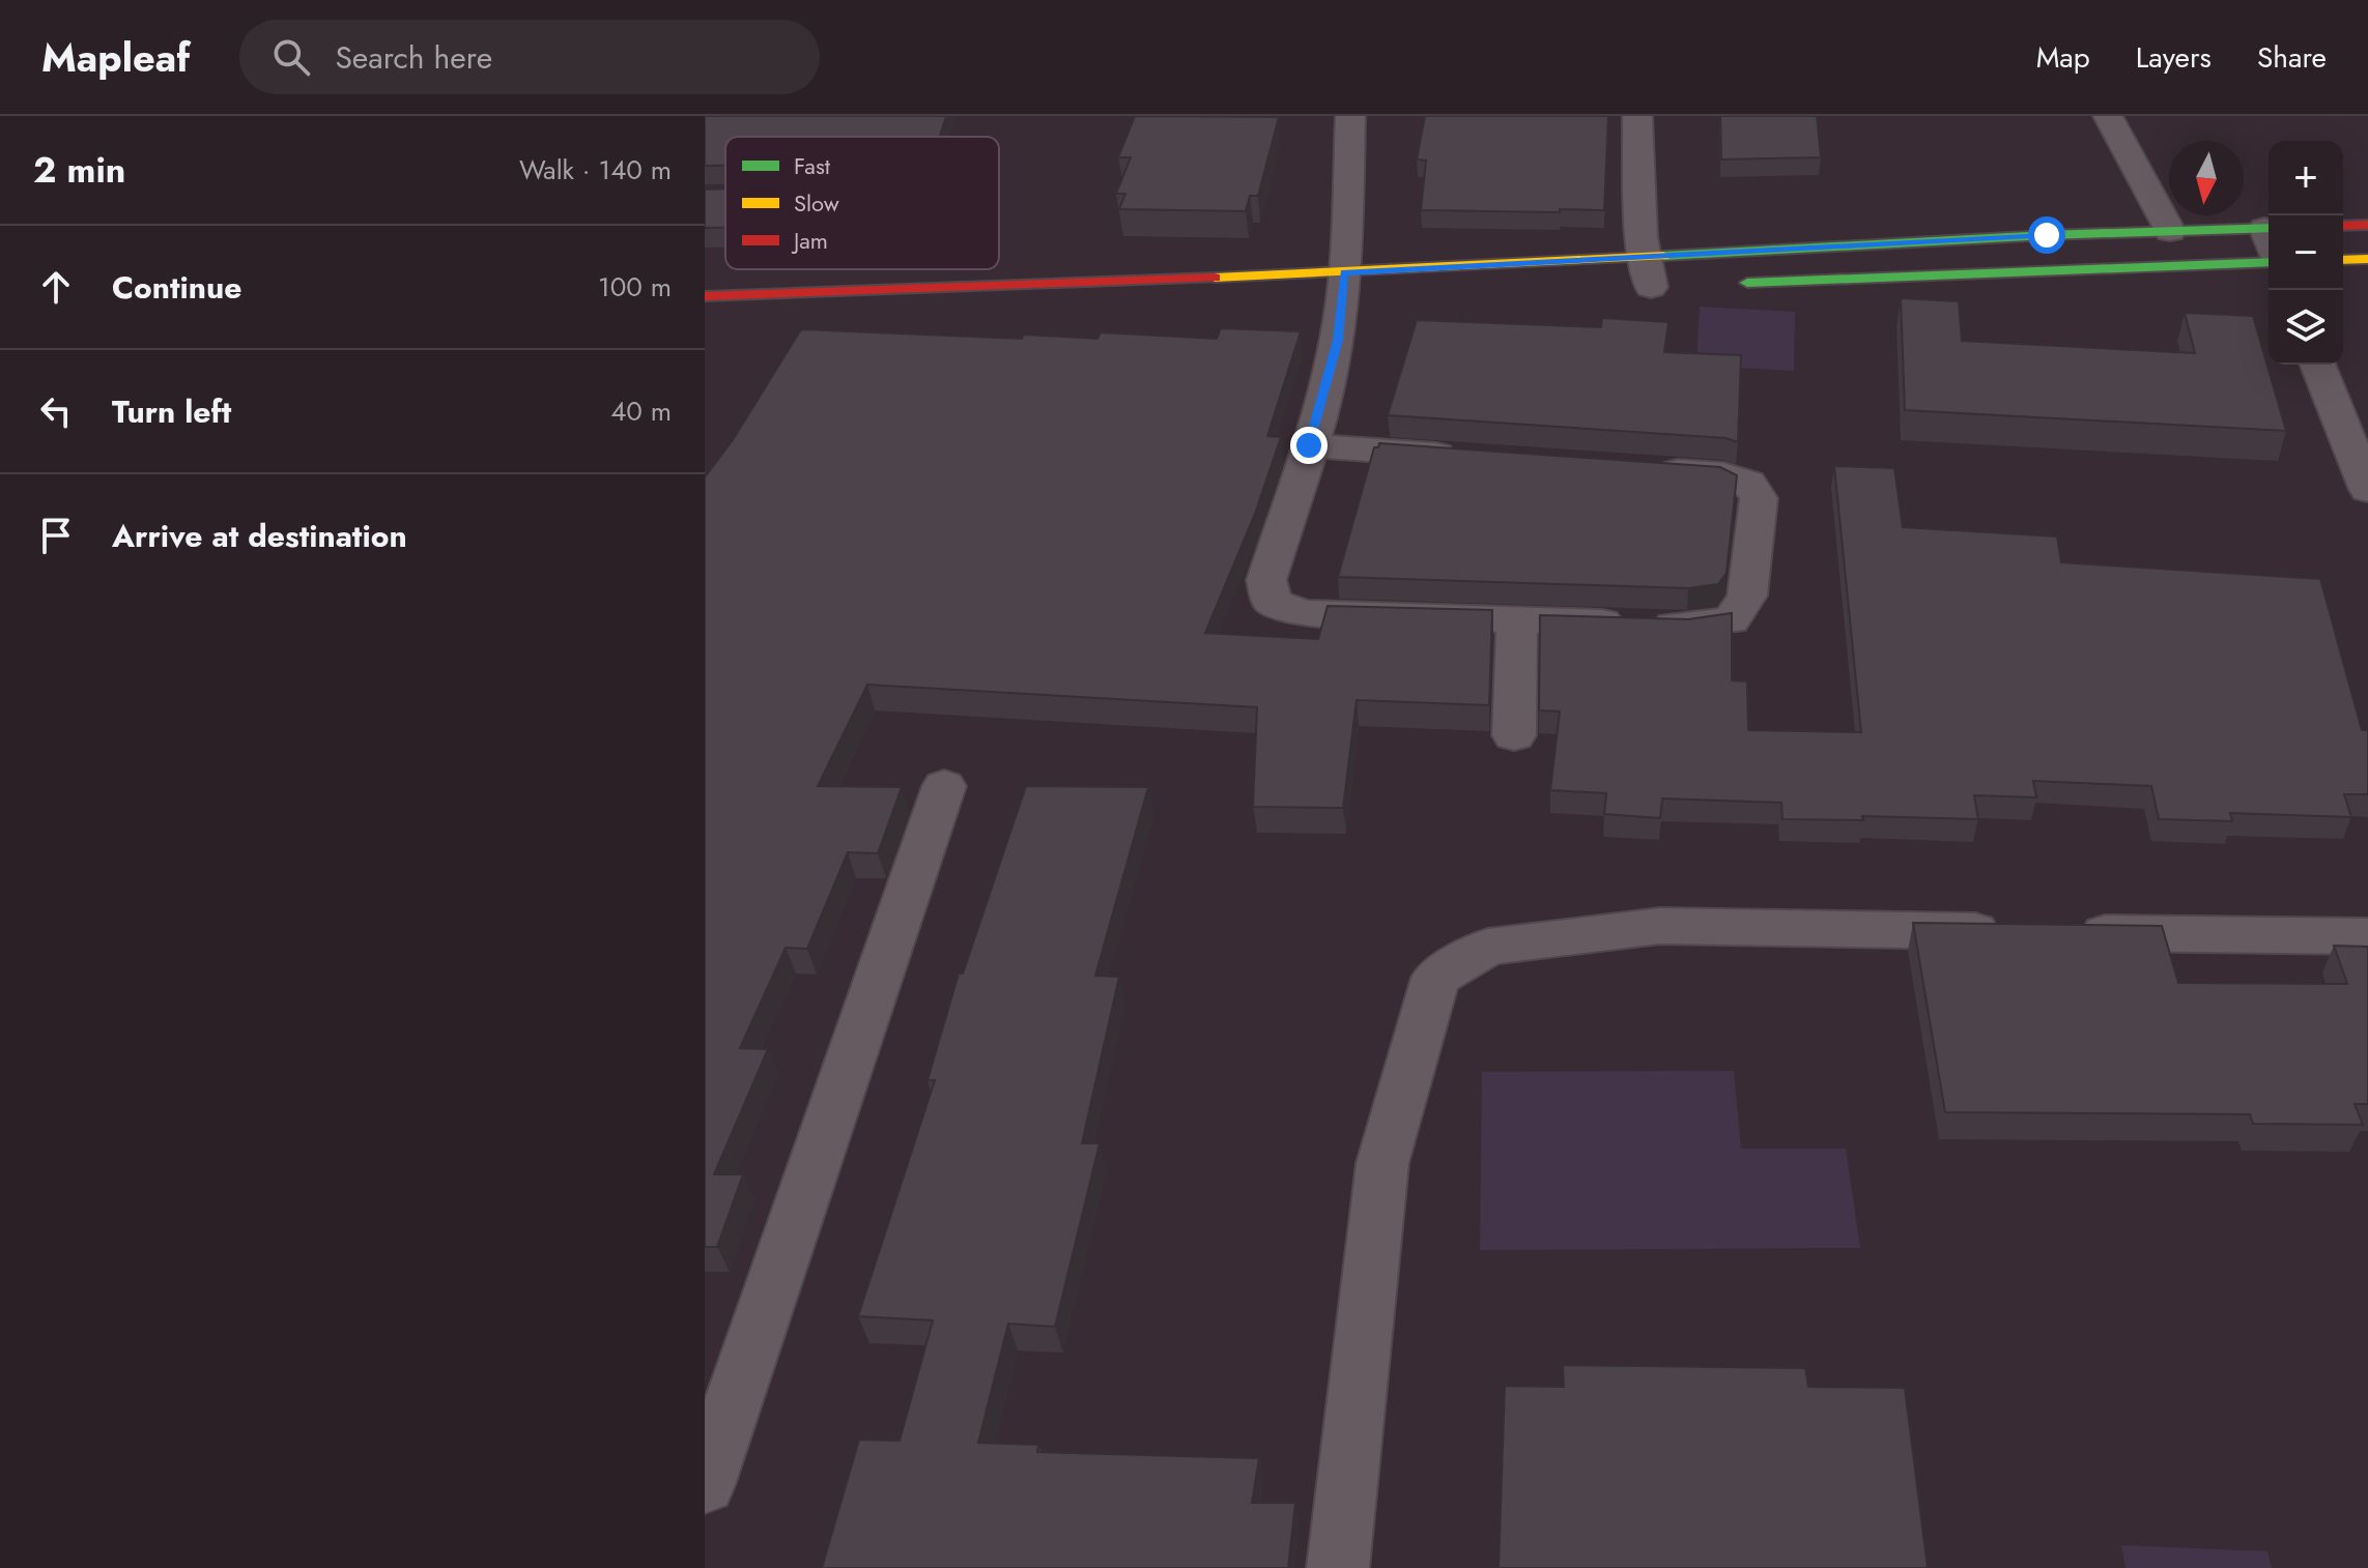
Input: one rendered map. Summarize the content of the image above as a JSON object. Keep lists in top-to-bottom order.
{
  "legend": ["Fast", "Slow", "Jam"],
  "north": "bottom",
  "page": {
    "header": "Mapleaf",
    "search": "Search here",
    "nav": ["Map", "Layers", "Share"],
    "heading": ["2 min", "Walk · 140 m"],
    "map_buttons": ["+", "−"],
    "list": [
      ["Continue", "100 m"],
      ["Turn left", "40 m"],
      "Arrive at destination"
    ]
  }
}
